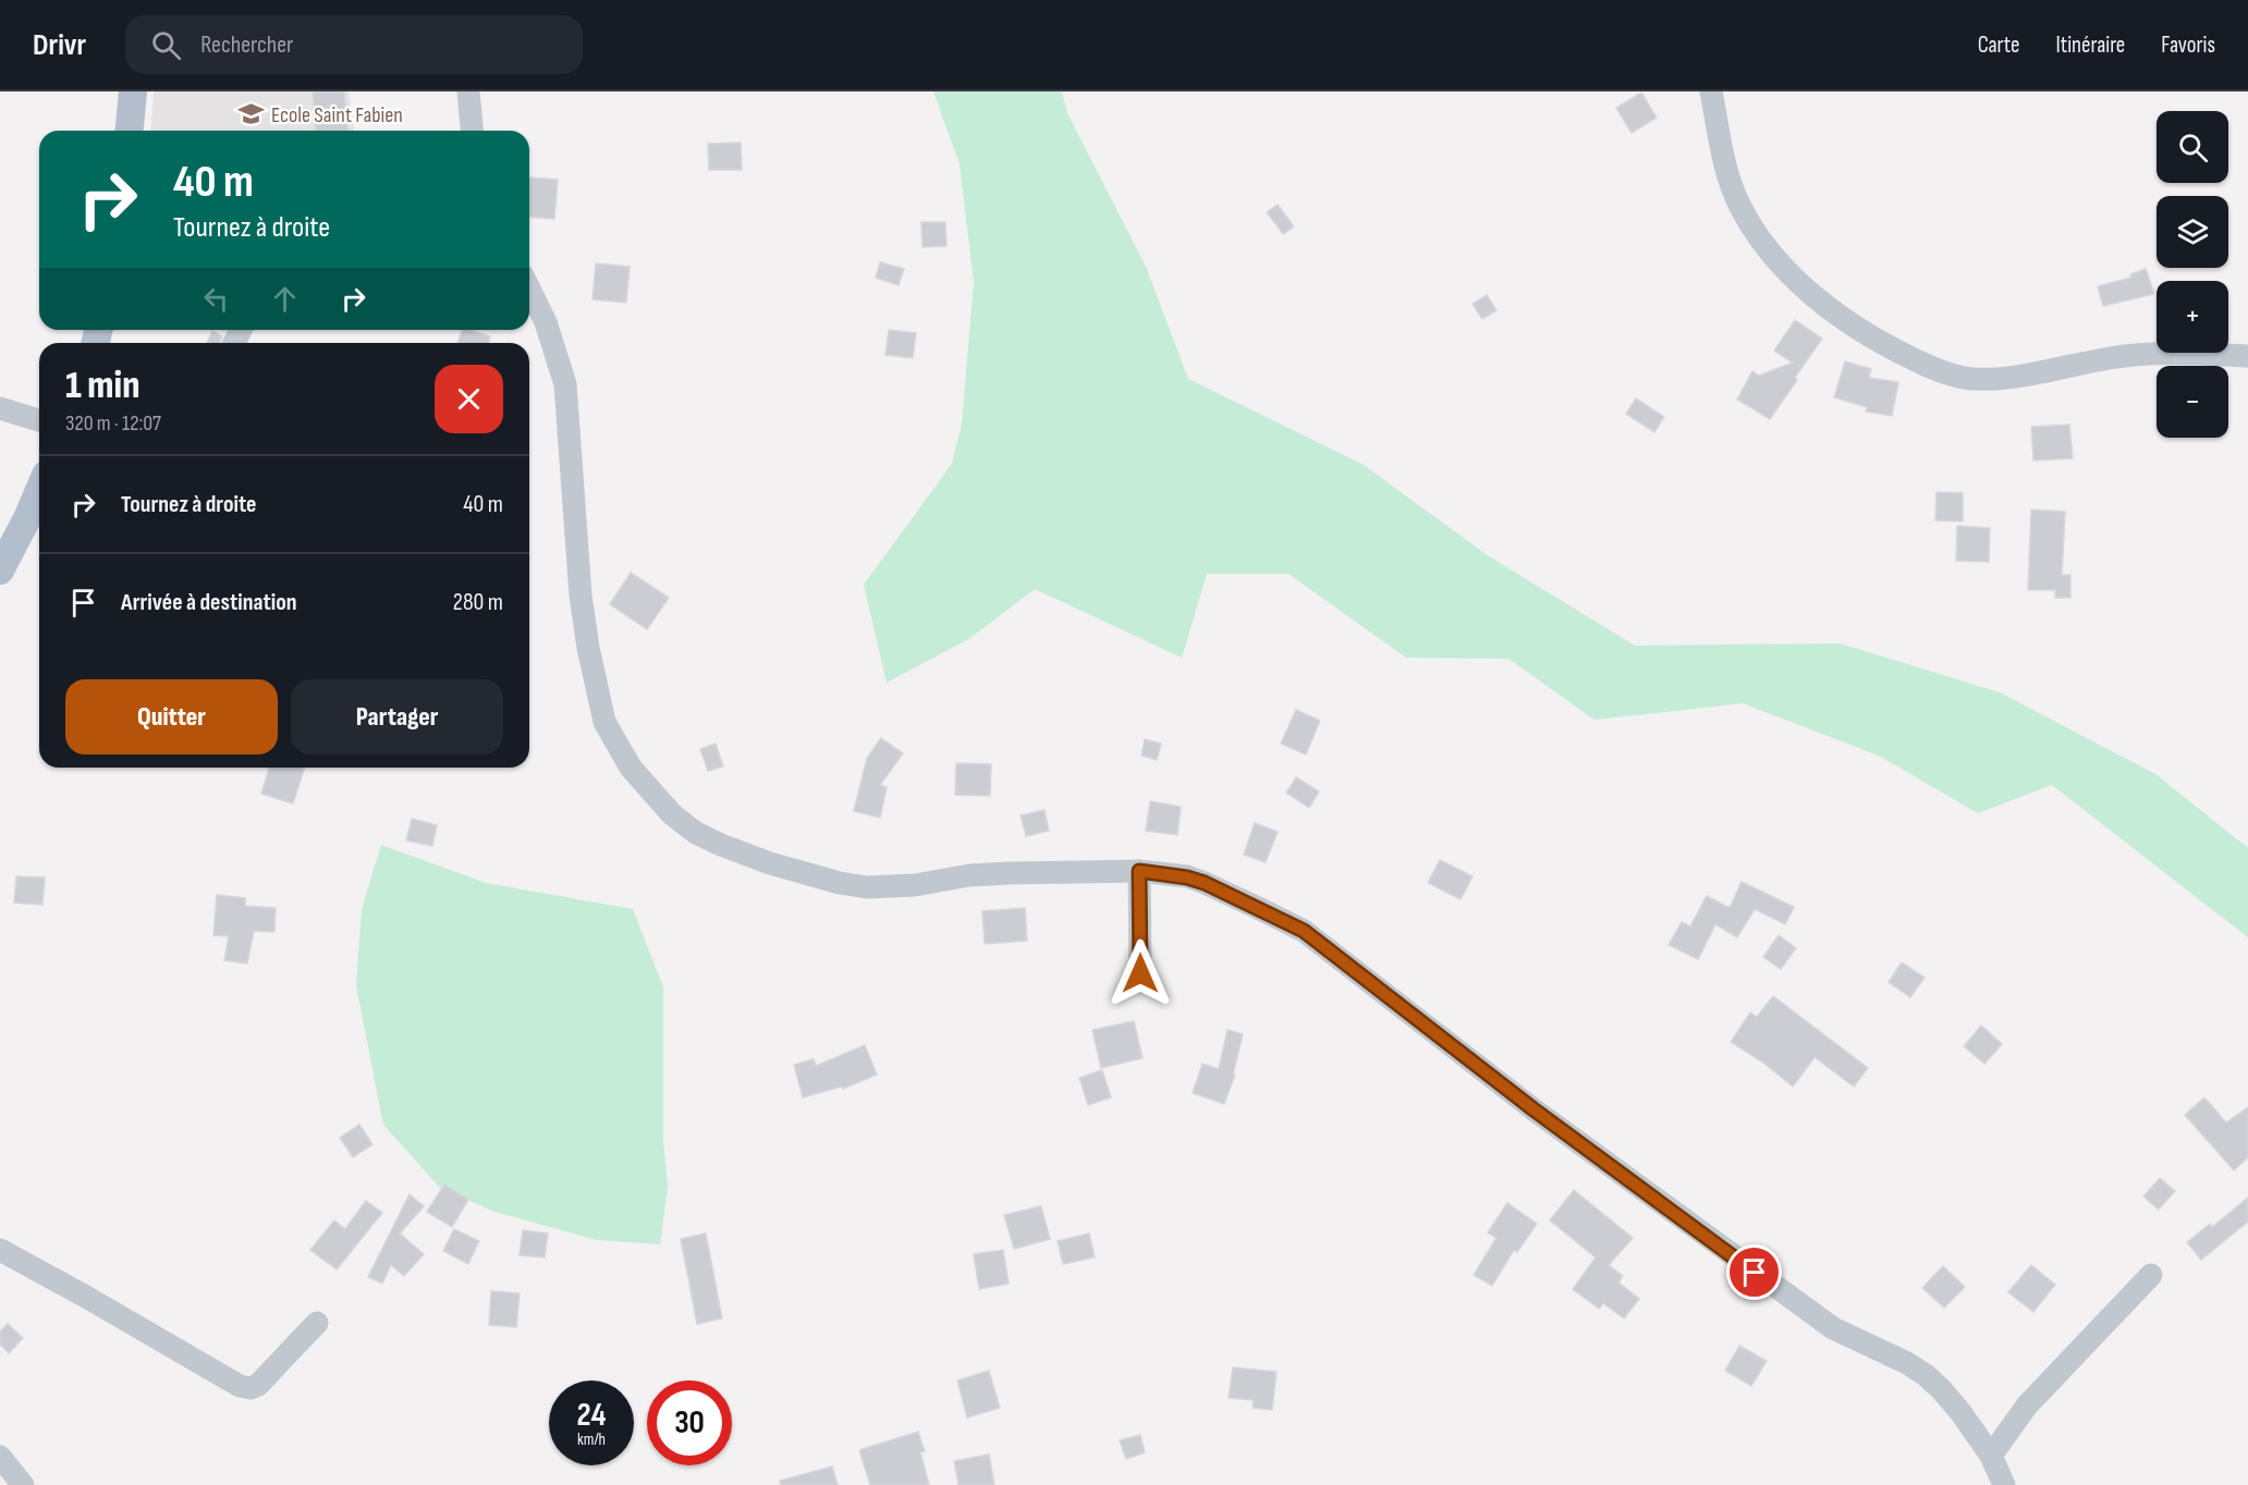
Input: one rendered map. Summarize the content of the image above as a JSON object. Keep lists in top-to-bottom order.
{
  "places": {
    "school or university": ["Ecole Saint Fabien"]
  },
  "page": {
    "header": "Drivr",
    "search": "Rechercher",
    "nav": ["Carte", "Itinéraire", "Favoris"],
    "map_buttons": ["+", "−"],
    "turn": ["40 m", "Tournez à droite"],
    "heading": ["1 min", "320 m · 12:07"],
    "list": [
      {
        "name": "Tournez à droite",
        "value": "40 m"
      },
      {
        "name": "Arrivée à destination",
        "value": "280 m"
      }
    ],
    "buttons": ["Quitter", "Partager"],
    "speed": "24 km/h",
    "limit": "30"
  }
}
